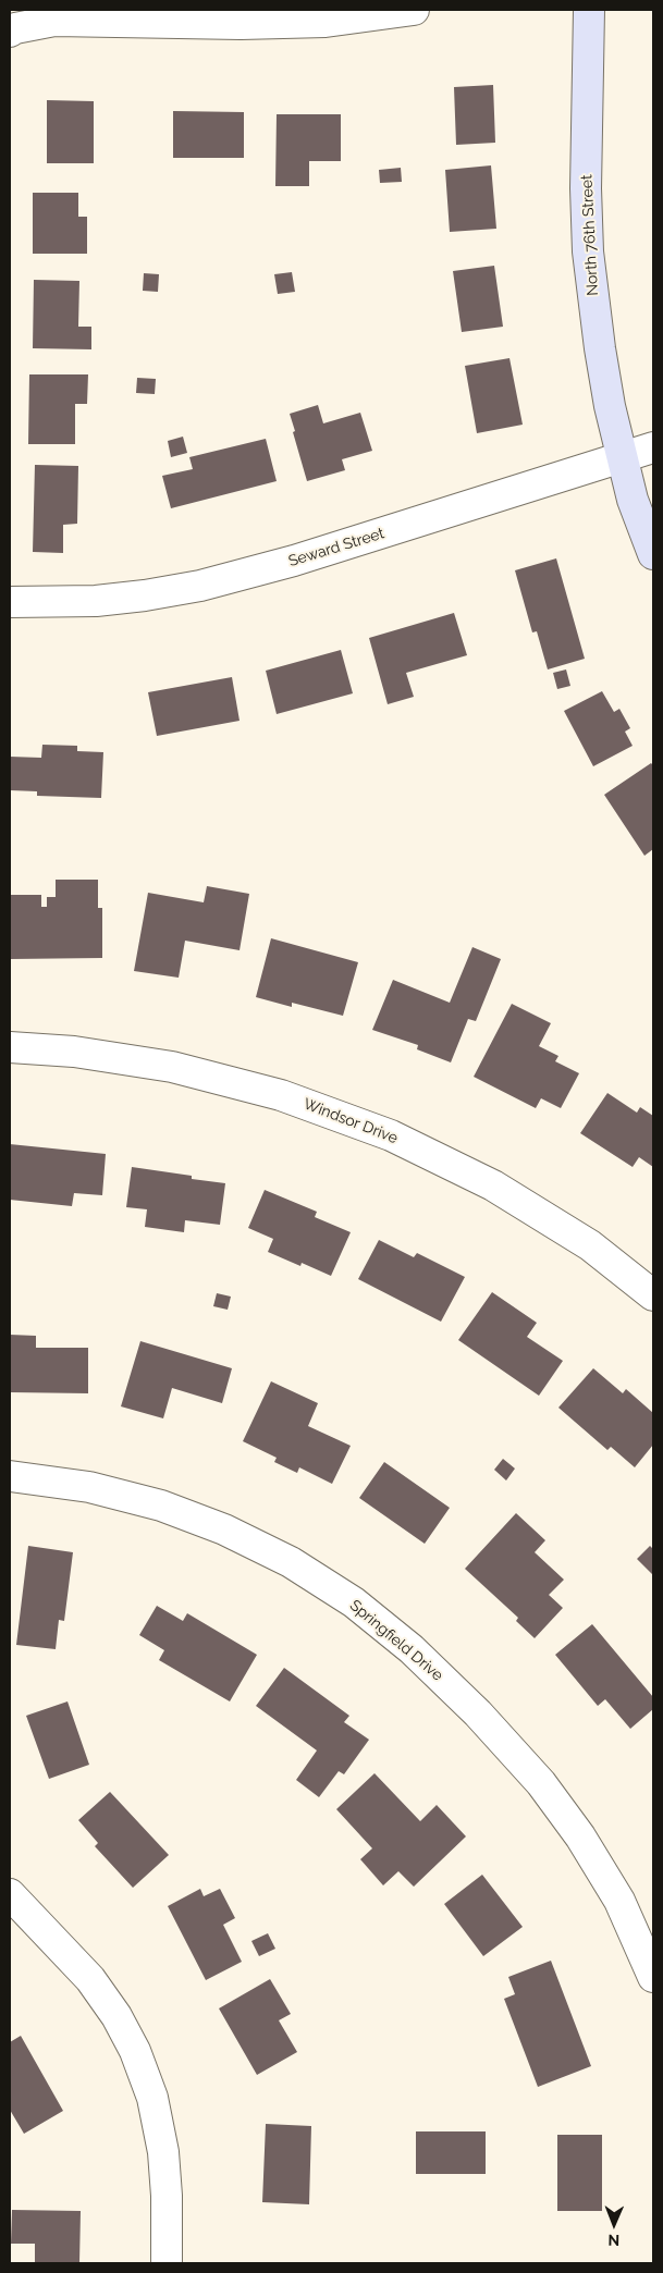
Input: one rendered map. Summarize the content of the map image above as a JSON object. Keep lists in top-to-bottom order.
{
  "streets": {
    "street": [
      "North 76th Street",
      "Seward Street",
      "Windsor Drive",
      "Springfield Drive"
    ]
  },
  "crossings": [
    ["North 76th Street", "Seward Street"]
  ],
  "north": "bottom"
}
